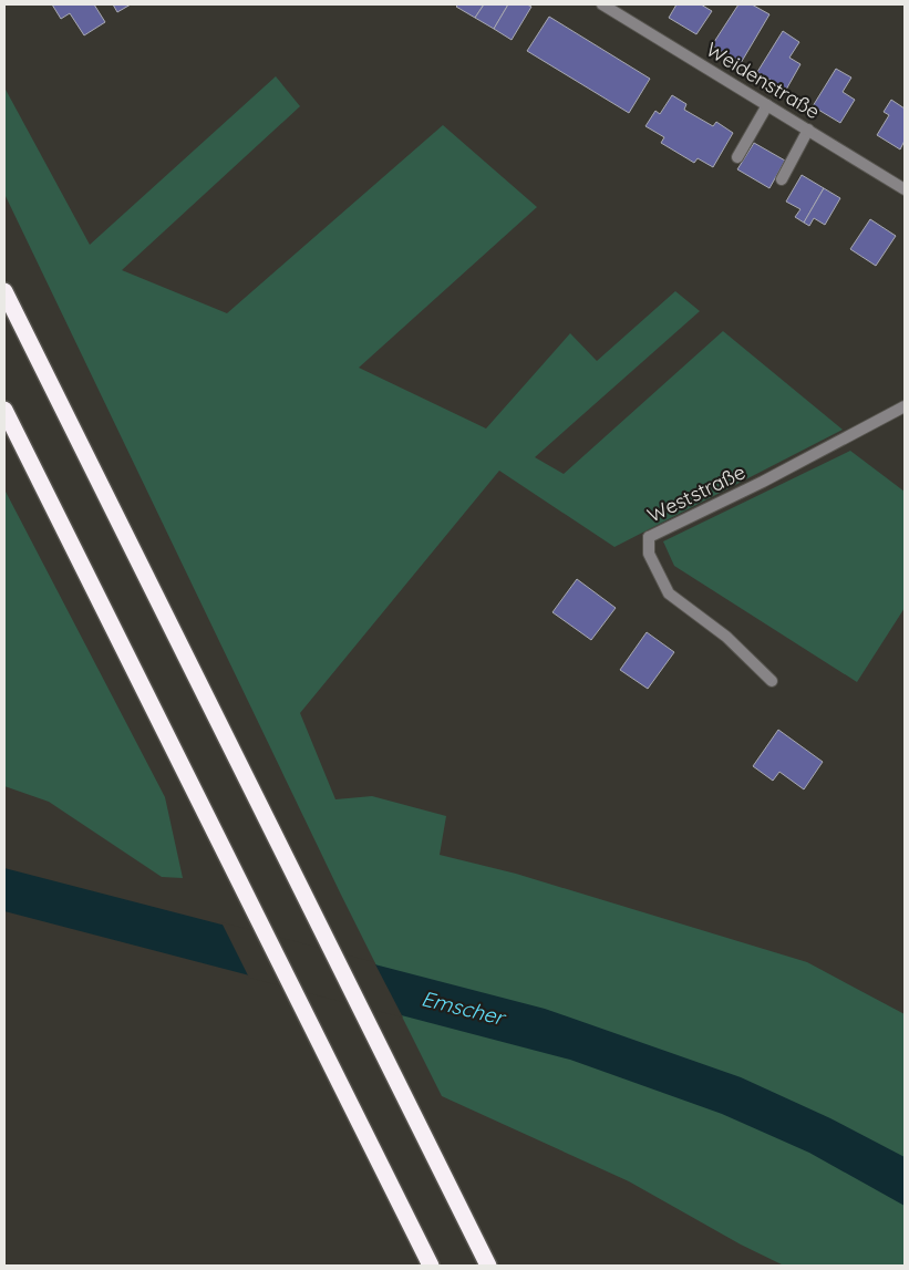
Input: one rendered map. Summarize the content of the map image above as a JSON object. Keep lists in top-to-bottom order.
{
  "streets": {
    "street": ["Weidenstraße", "Weststraße"]
  },
  "water": ["Emscher"]
}
